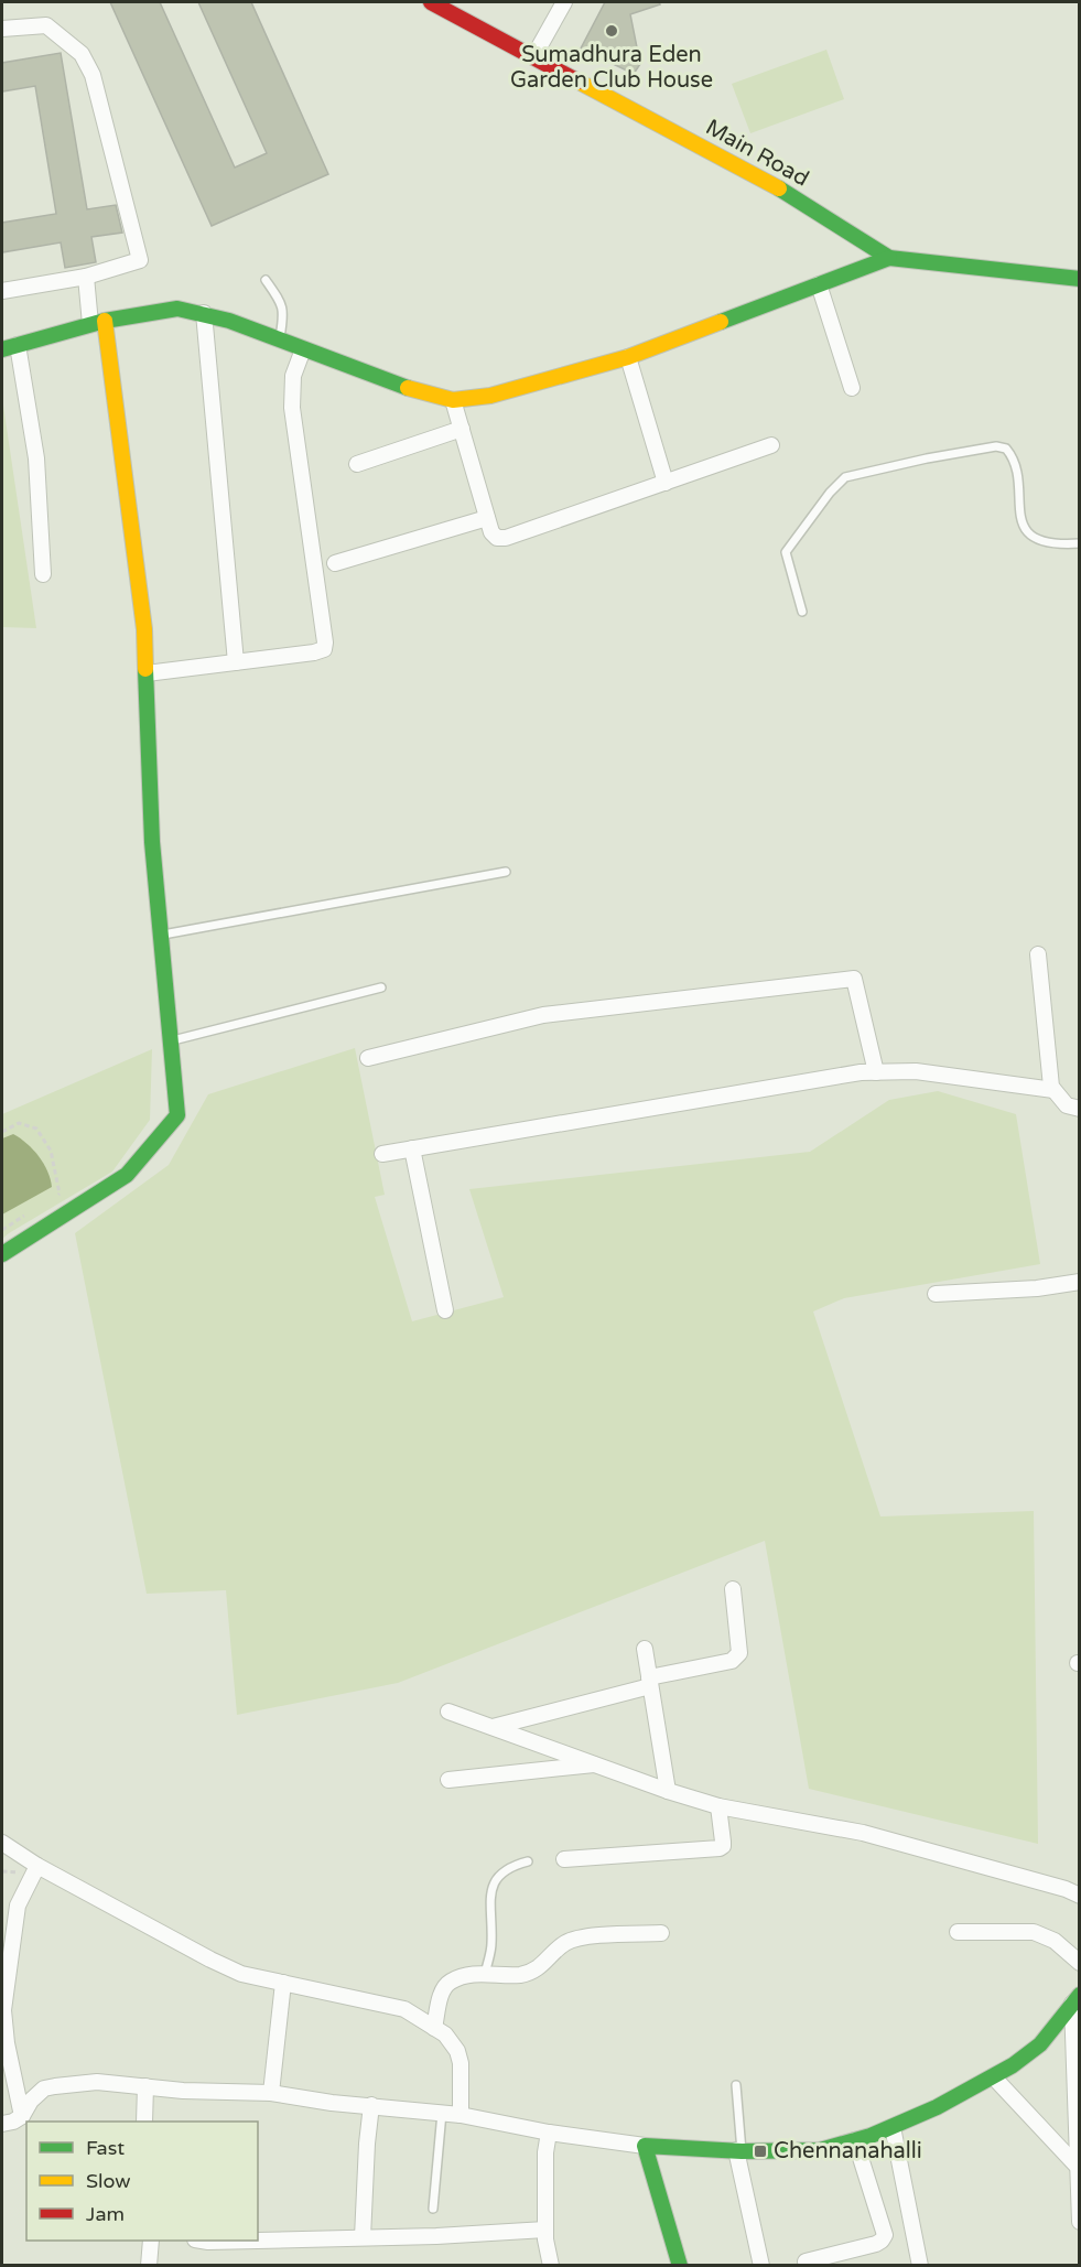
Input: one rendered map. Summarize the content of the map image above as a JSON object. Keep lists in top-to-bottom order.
{
  "streets": {
    "street": ["Main Road"]
  },
  "places": {
    "other": ["Sumadhura Eden Garden Club House"],
    "transit": ["Chennanahalli"]
  },
  "legend": ["Fast", "Slow", "Jam"]
}
